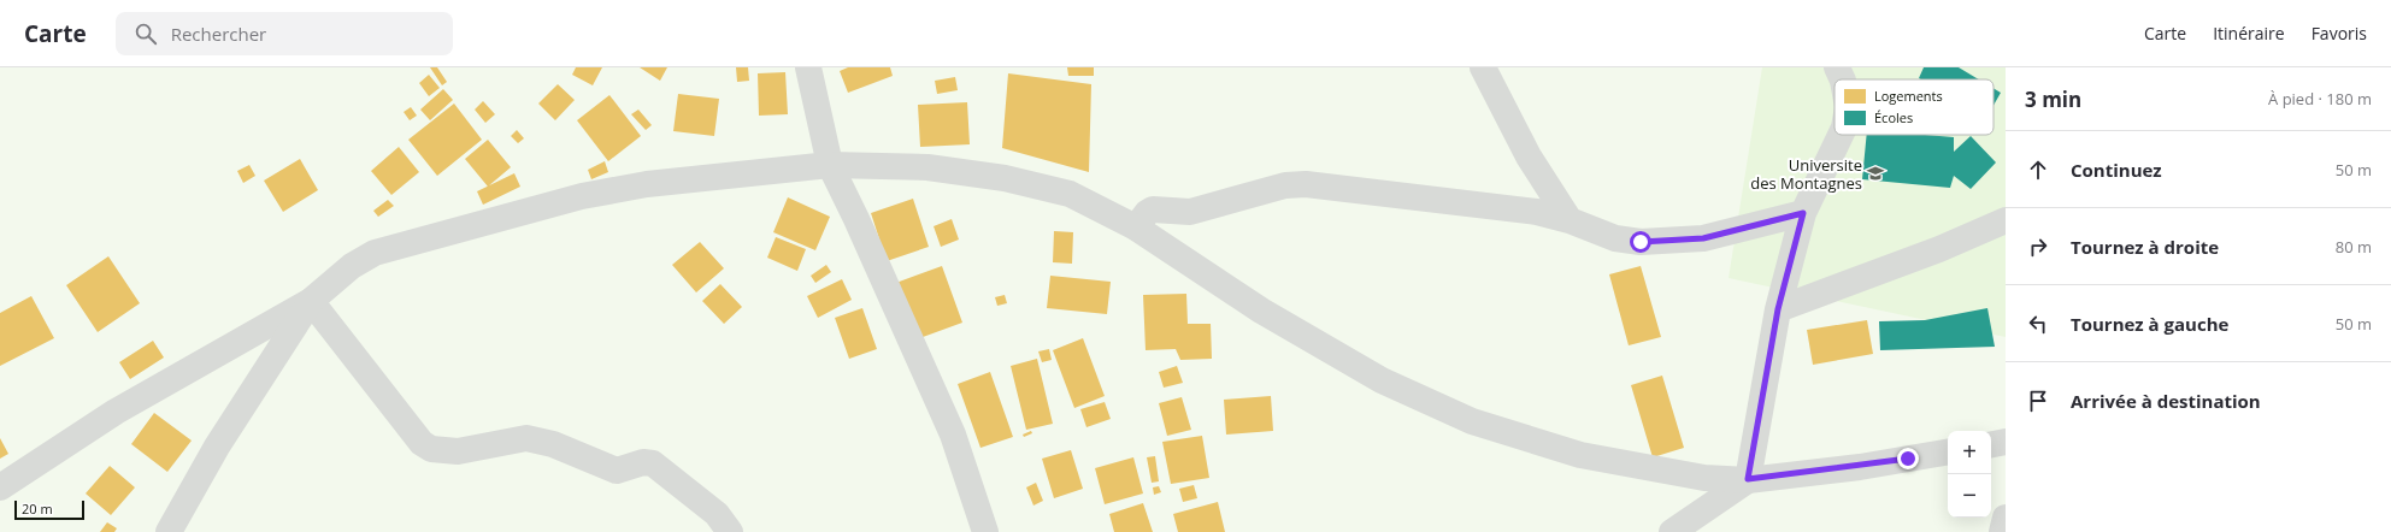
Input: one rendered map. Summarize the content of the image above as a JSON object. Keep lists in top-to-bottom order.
{
  "places": {
    "school or university": ["Universite des Montagnes"]
  },
  "legend": ["Logements", "Écoles"],
  "scale_bar": "20 m",
  "page": {
    "header": "Carte",
    "search": "Rechercher",
    "nav": ["Carte", "Itinéraire", "Favoris"],
    "heading": ["3 min", "À pied · 180 m"],
    "list": [
      ["Continuez", "50 m"],
      ["Tournez à droite", "80 m"],
      ["Tournez à gauche", "50 m"],
      "Arrivée à destination"
    ],
    "map_buttons": ["+", "−"],
    "scale": "20 m"
  }
}
